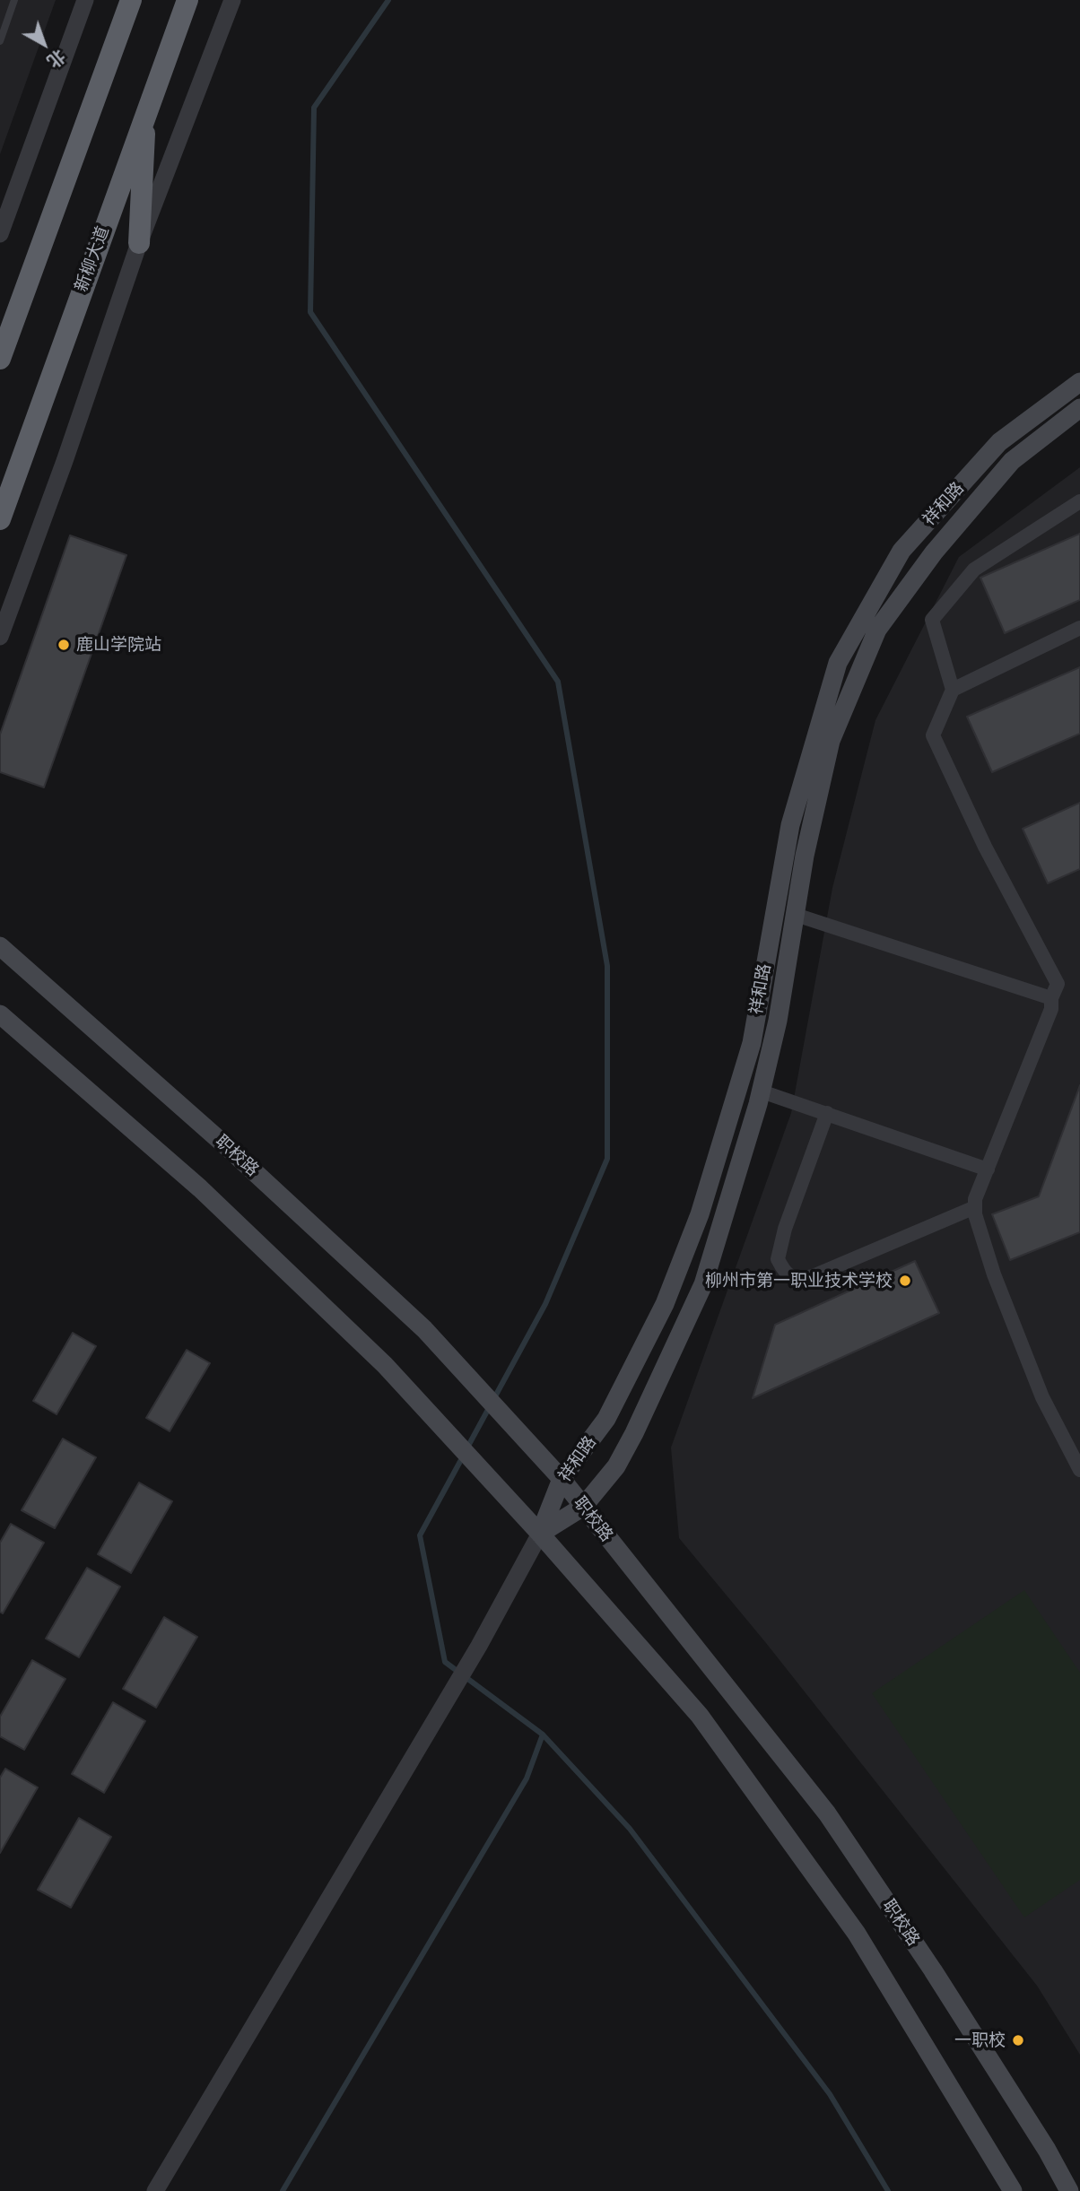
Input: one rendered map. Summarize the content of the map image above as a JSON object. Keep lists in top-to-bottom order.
{
  "streets": {
    "highway": ["新柳大道"],
    "main road": ["祥和路", "职校路"]
  },
  "crossings": [
    ["祥和路", "职校路"]
  ],
  "places": ["鹿山学院站", "柳州市第一职业技术学校", "一职校"],
  "north": "bottom right"
}
